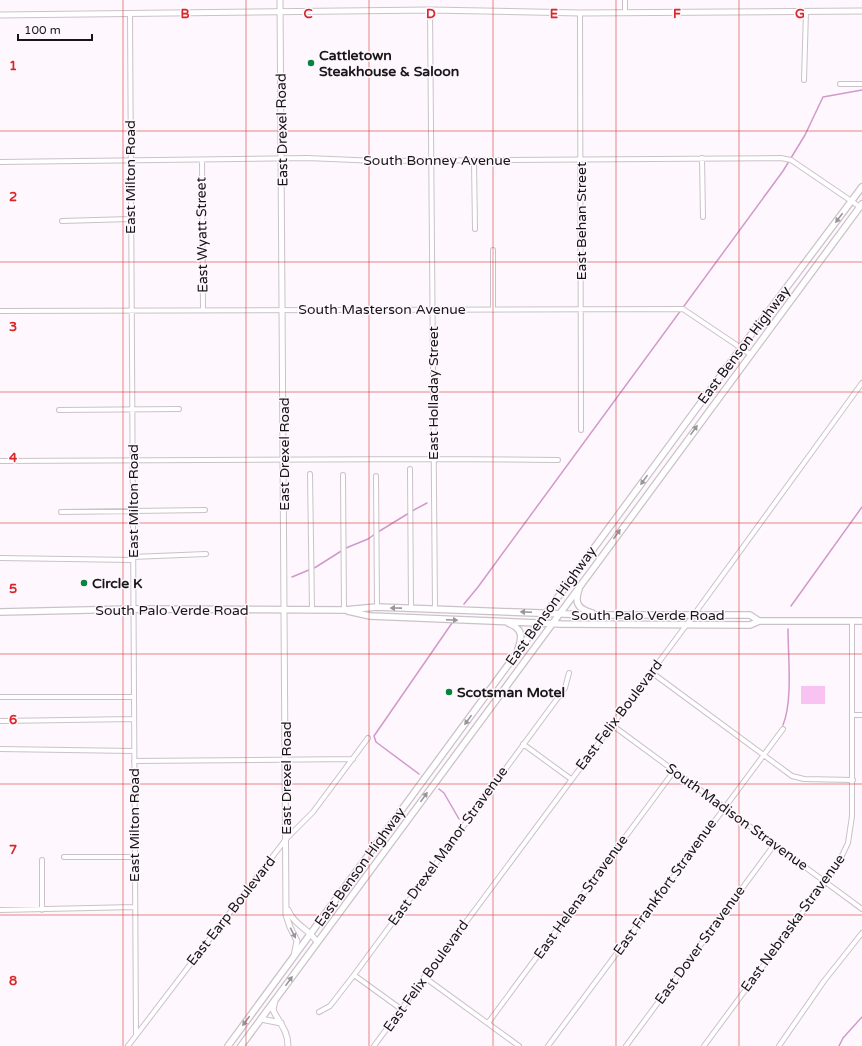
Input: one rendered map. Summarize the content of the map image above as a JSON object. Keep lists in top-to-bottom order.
{
  "streets": {
    "main road": ["East Benson Highway", "South Palo Verde Road"],
    "street": [
      "East Drexel Road",
      "South Bonney Avenue",
      "East Milton Road",
      "East Behan Street",
      "East Wyatt Street",
      "South Masterson Avenue",
      "East Holladay Street",
      "East Felix Boulevard",
      "South Madison Stravenue",
      "East Drexel Manor Stravenue",
      "East Frankfort Stravenue",
      "East Helena Stravenue",
      "East Earp Boulevard",
      "East Nebraska Stravenue",
      "East Dover Stravenue"
    ]
  },
  "crossings": [
    ["East Drexel Road", "South Bonney Avenue"],
    ["East Drexel Road", "South Masterson Avenue"],
    ["East Drexel Road", "East Benson Highway"],
    ["East Drexel Road", "South Palo Verde Road"],
    ["East Drexel Road", "East Earp Boulevard"],
    ["South Bonney Avenue", "East Milton Road"],
    ["South Bonney Avenue", "East Behan Street"],
    ["South Bonney Avenue", "East Wyatt Street"],
    ["South Bonney Avenue", "East Benson Highway"],
    ["South Bonney Avenue", "East Holladay Street"],
    ["East Milton Road", "South Masterson Avenue"],
    ["East Milton Road", "South Palo Verde Road"],
    ["East Milton Road", "East Earp Boulevard"],
    ["East Behan Street", "South Masterson Avenue"],
    ["East Wyatt Street", "South Masterson Avenue"],
    ["South Masterson Avenue", "East Benson Highway"],
    ["South Masterson Avenue", "East Holladay Street"],
    ["East Benson Highway", "South Palo Verde Road"],
    ["East Holladay Street", "South Palo Verde Road"],
    ["South Palo Verde Road", "East Felix Boulevard"],
    ["South Palo Verde Road", "East Nebraska Stravenue"],
    ["East Felix Boulevard", "South Madison Stravenue"],
    ["South Madison Stravenue", "East Frankfort Stravenue"],
    ["South Madison Stravenue", "East Helena Stravenue"],
    ["South Madison Stravenue", "East Nebraska Stravenue"],
    ["South Madison Stravenue", "East Dover Stravenue"]
  ],
  "places": ["Cattletown Steakhouse & Saloon", "Circle K", "Scotsman Motel"],
  "scale_bar": "100 m",
  "grid": {
    "columns": [
      "B",
      "C",
      "D",
      "E",
      "F",
      "G"
    ],
    "rows": [
      "1",
      "2",
      "3",
      "4",
      "5",
      "6",
      "7",
      "8"
    ]
  }
}
